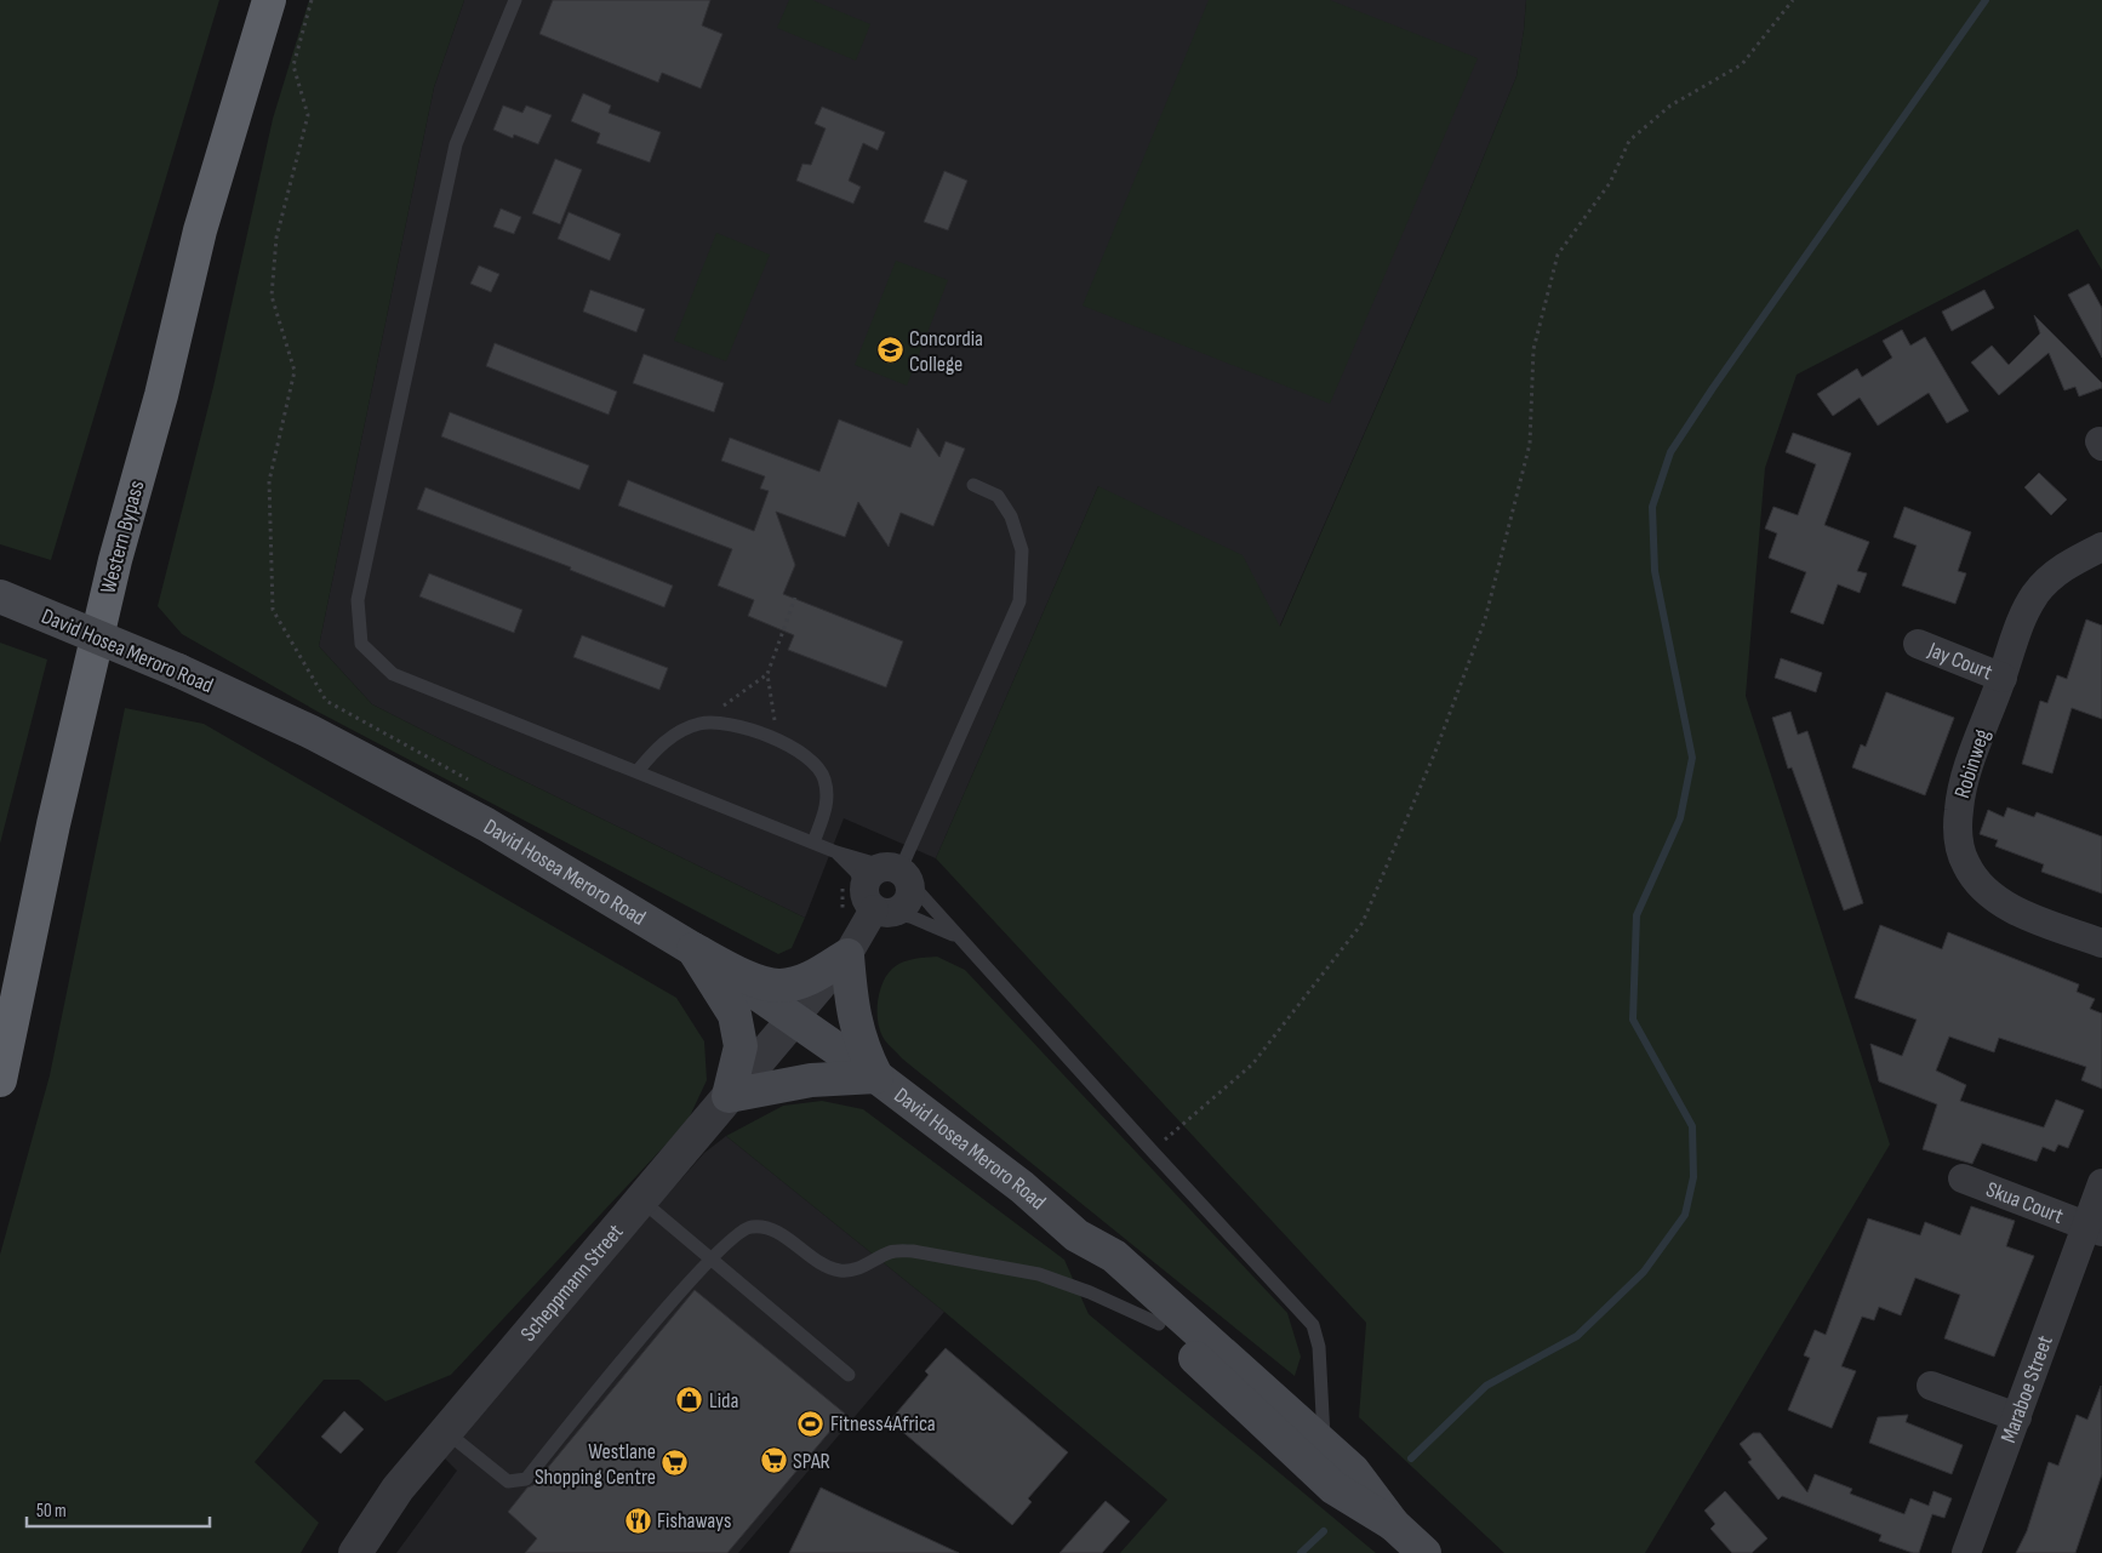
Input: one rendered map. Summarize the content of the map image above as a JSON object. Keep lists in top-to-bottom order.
{
  "streets": {
    "highway": ["Western Bypass"],
    "main road": ["David Hosea Meroro Road"],
    "street": [
      "Jay Court",
      "Robinweg",
      "Skua Court",
      "Scheppmann Street",
      "Maraboe Street"
    ]
  },
  "crossings": [
    ["David Hosea Meroro Road", "Scheppmann Street"],
    ["Jay Court", "Robinweg"],
    ["Skua Court", "Maraboe Street"]
  ],
  "places": {
    "school or university": ["Concordia College"],
    "shop": ["Lida"],
    "sports": ["Fitness4Africa"],
    "supermarket": ["SPAR", "Westlane Shopping Centre"],
    "restaurant": ["Fishaways"]
  },
  "scale_bar": "50 m"
}
